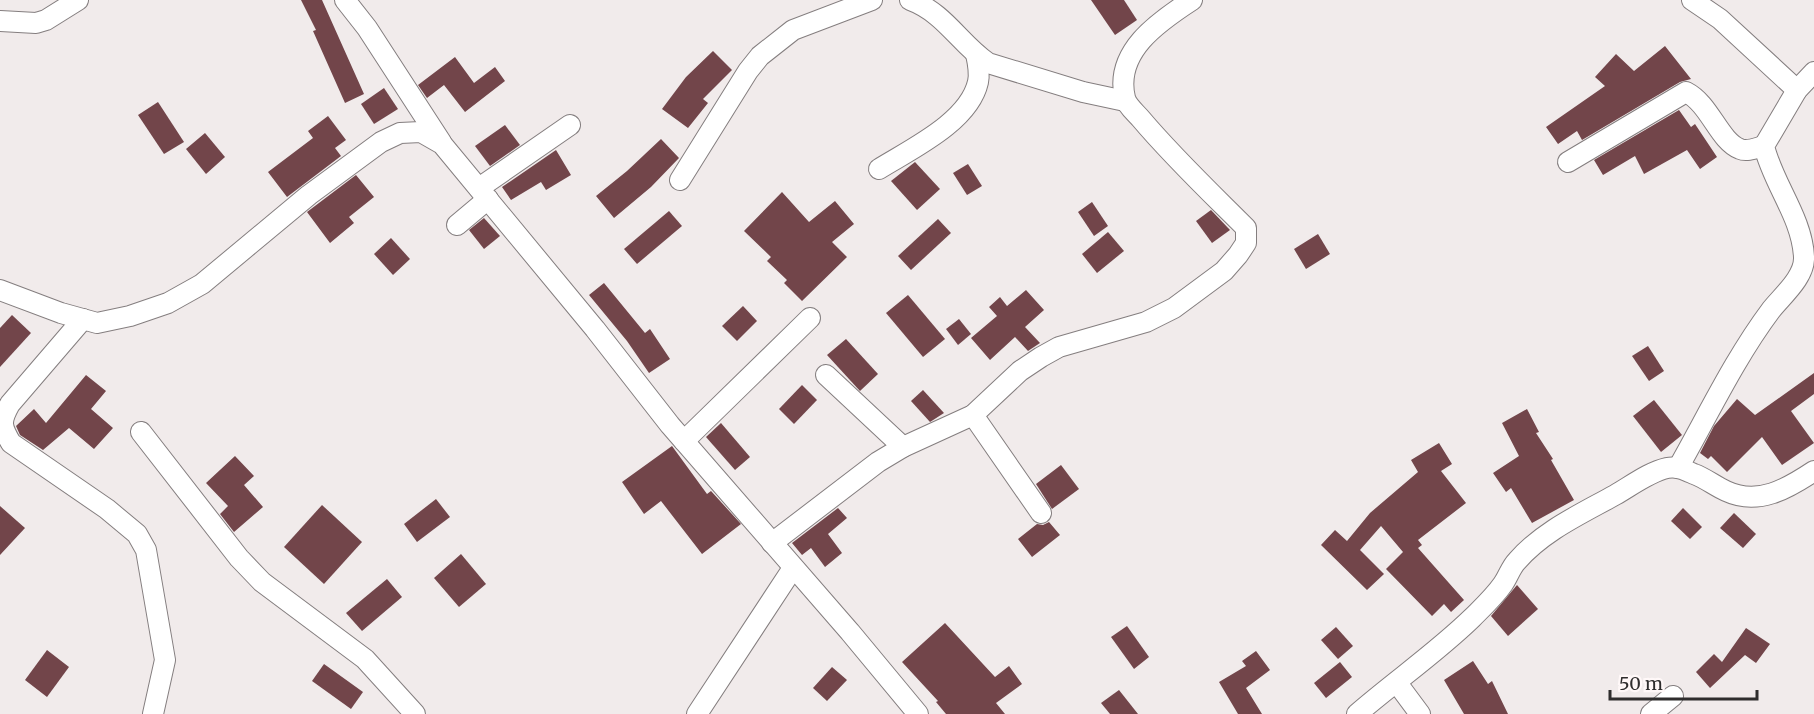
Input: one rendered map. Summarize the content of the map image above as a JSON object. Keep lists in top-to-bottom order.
{
  "scale_bar": "50 m"
}
